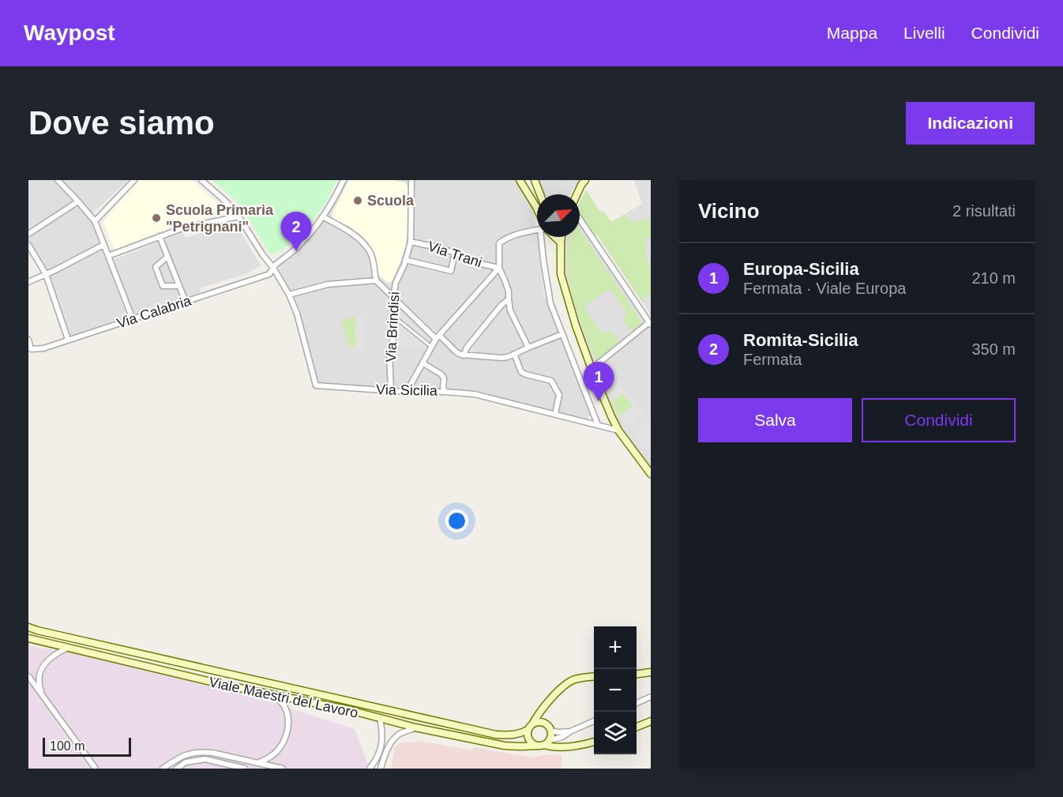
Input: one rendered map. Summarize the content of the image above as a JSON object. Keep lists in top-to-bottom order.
{
  "streets": {
    "street": [
      "Via Trani",
      "Via Calabria",
      "Via Brindisi",
      "Via Sicilia",
      "Viale Maestri del Lavoro"
    ]
  },
  "crossings": [
    ["Via Trani", "Via Brindisi"],
    ["Via Calabria", "Via Sicilia"],
    ["Via Brindisi", "Via Sicilia"]
  ],
  "places": ["Scuola", "Scuola Primaria \"Petrignani\""],
  "scale_bar": "100 m",
  "north": "top right",
  "page": {
    "header": "Waypost",
    "nav": ["Mappa", "Livelli", "Condividi"],
    "buttons": [
      "Indicazioni",
      ["Salva", "Condividi"]
    ],
    "title": "Dove siamo",
    "heading": ["Vicino", "2 risultati"],
    "pins": ["2", "1"],
    "list": [
      {
        "mark": "1",
        "name": "Europa-Sicilia",
        "note": "Fermata · Viale Europa",
        "value": "210 m"
      },
      {
        "mark": "2",
        "name": "Romita-Sicilia",
        "note": "Fermata",
        "value": "350 m"
      }
    ],
    "map_buttons": ["+", "−"],
    "scale": "100 m"
  }
}
